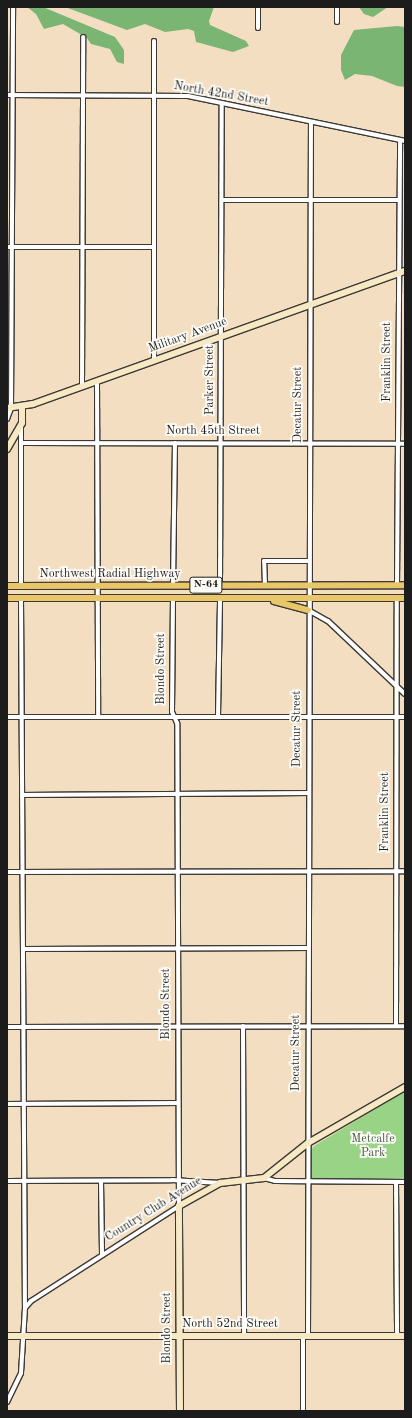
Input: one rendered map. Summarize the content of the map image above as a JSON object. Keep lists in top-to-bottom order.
{
  "streets": {
    "main road": ["Northwest Radial Highway", "N-64"],
    "street": [
      "North 42nd Street",
      "Military Avenue",
      "Franklin Street",
      "Parker Street",
      "Decatur Street",
      "North 45th Street",
      "Blondo Street",
      "Country Club Avenue",
      "North 52nd Street"
    ]
  },
  "crossings": [
    ["North 42nd Street", "Franklin Street"],
    ["North 42nd Street", "Parker Street"],
    ["North 42nd Street", "Decatur Street"],
    ["Military Avenue", "Franklin Street"],
    ["Military Avenue", "Parker Street"],
    ["Military Avenue", "Decatur Street"],
    ["Franklin Street", "North 45th Street"],
    ["Franklin Street", "Northwest Radial Highway"],
    ["Parker Street", "North 45th Street"],
    ["Parker Street", "Northwest Radial Highway"],
    ["Decatur Street", "North 45th Street"],
    ["Decatur Street", "Northwest Radial Highway"],
    ["Decatur Street", "North 52nd Street"],
    ["Northwest Radial Highway", "Blondo Street"],
    ["Blondo Street", "Country Club Avenue"],
    ["Blondo Street", "North 52nd Street"]
  ],
  "parks": ["Metcalfe Park"]
}
